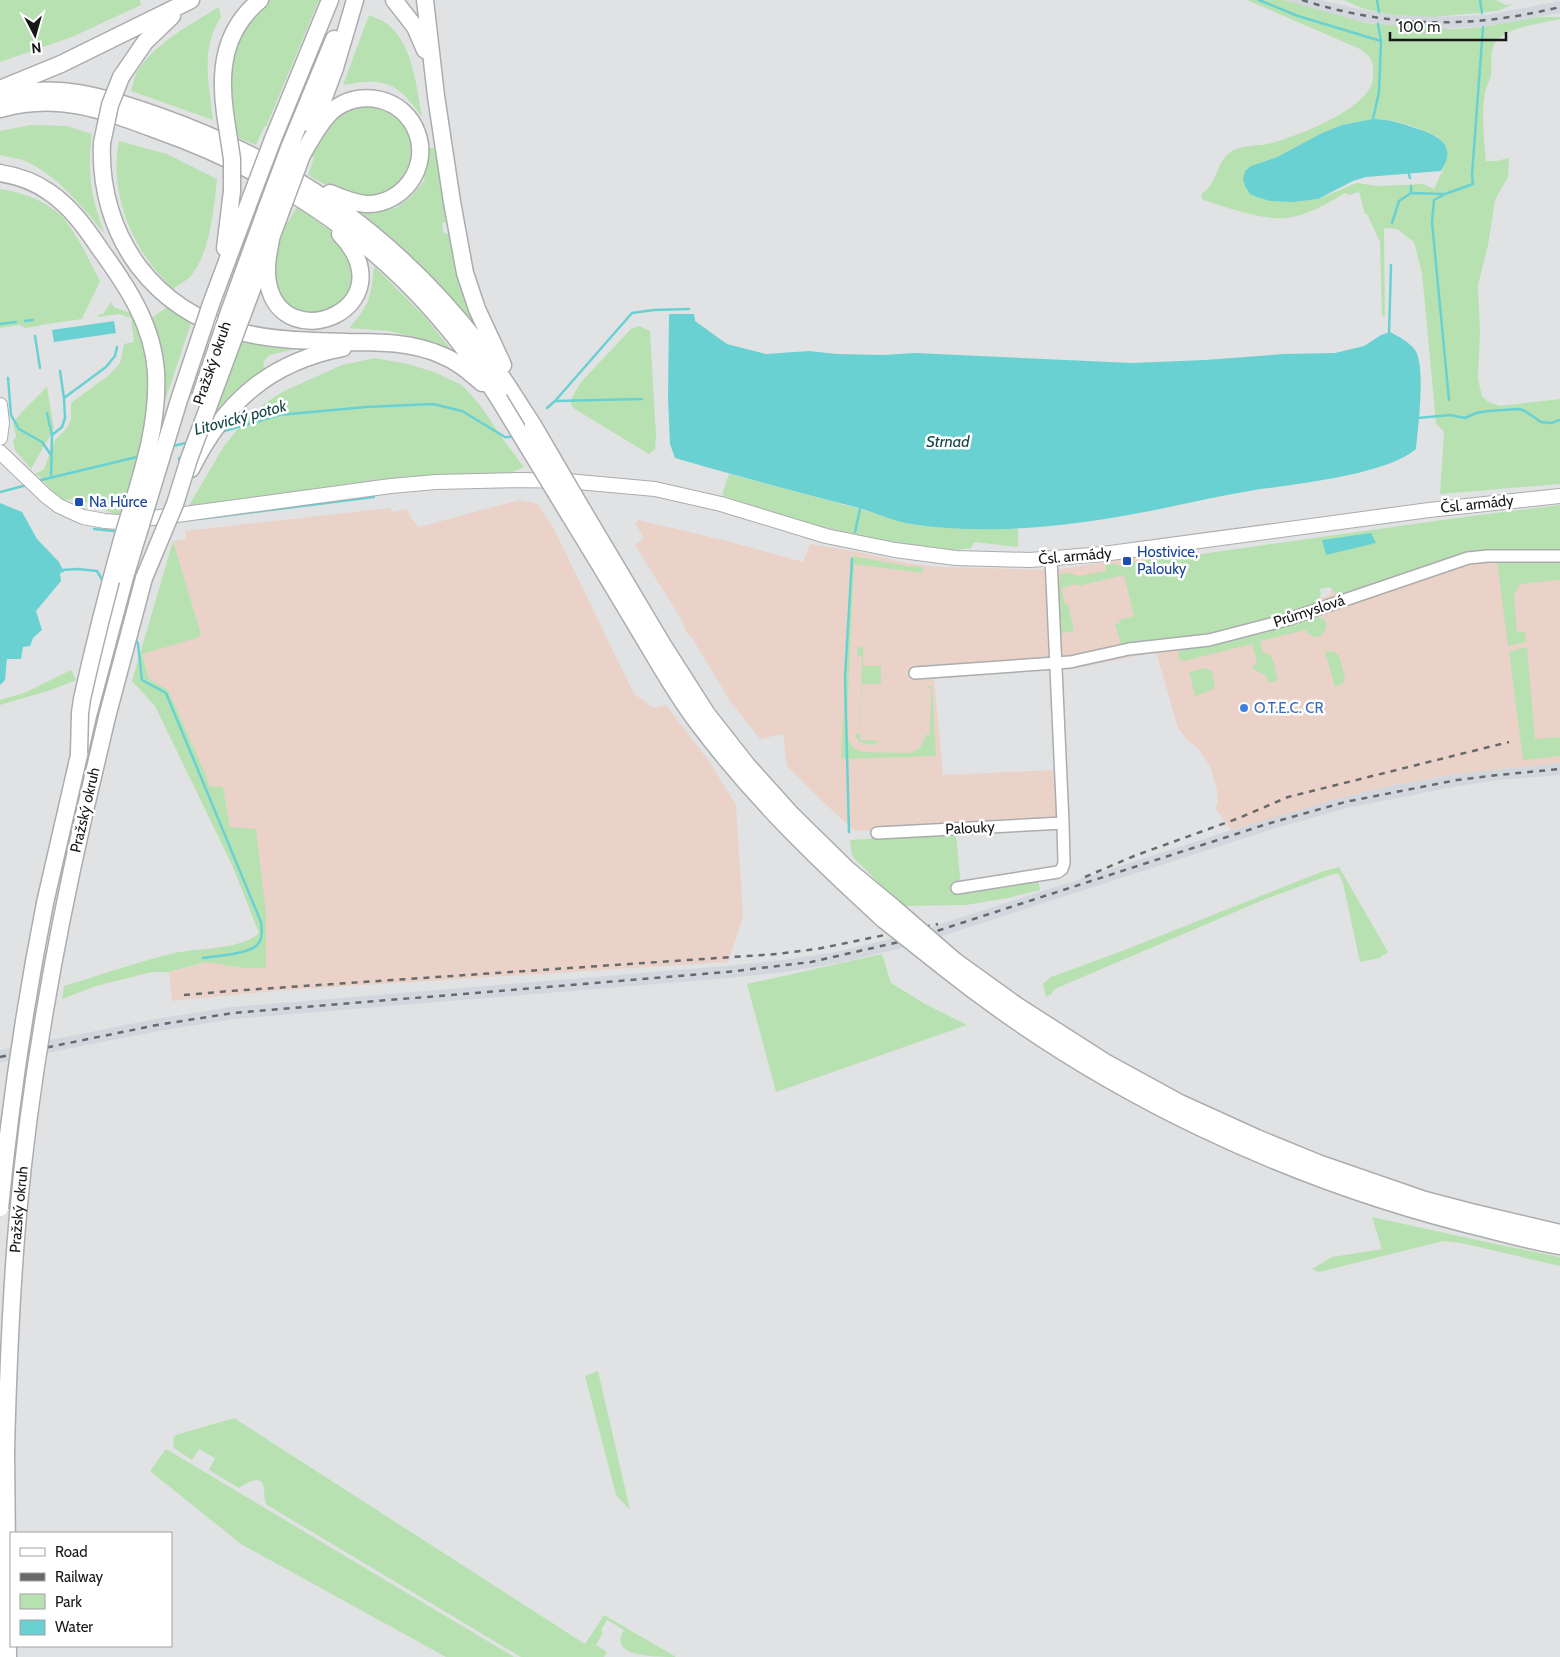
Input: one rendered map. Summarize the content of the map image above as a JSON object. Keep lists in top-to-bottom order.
{
  "streets": {
    "highway": ["Pražský okruh"],
    "main road": ["Čsl. armády"],
    "street": ["Průmyslová", "Palouky"]
  },
  "water": ["Litovický potok", "Strnad"],
  "places": {
    "transit": ["Na Hůrce", "Hostivice, Palouky"],
    "other": ["O.T.E.C. CR"]
  },
  "legend": [
    "Road",
    "Railway",
    "Park",
    "Water"
  ],
  "scale_bar": "100 m",
  "north": "bottom"
}
